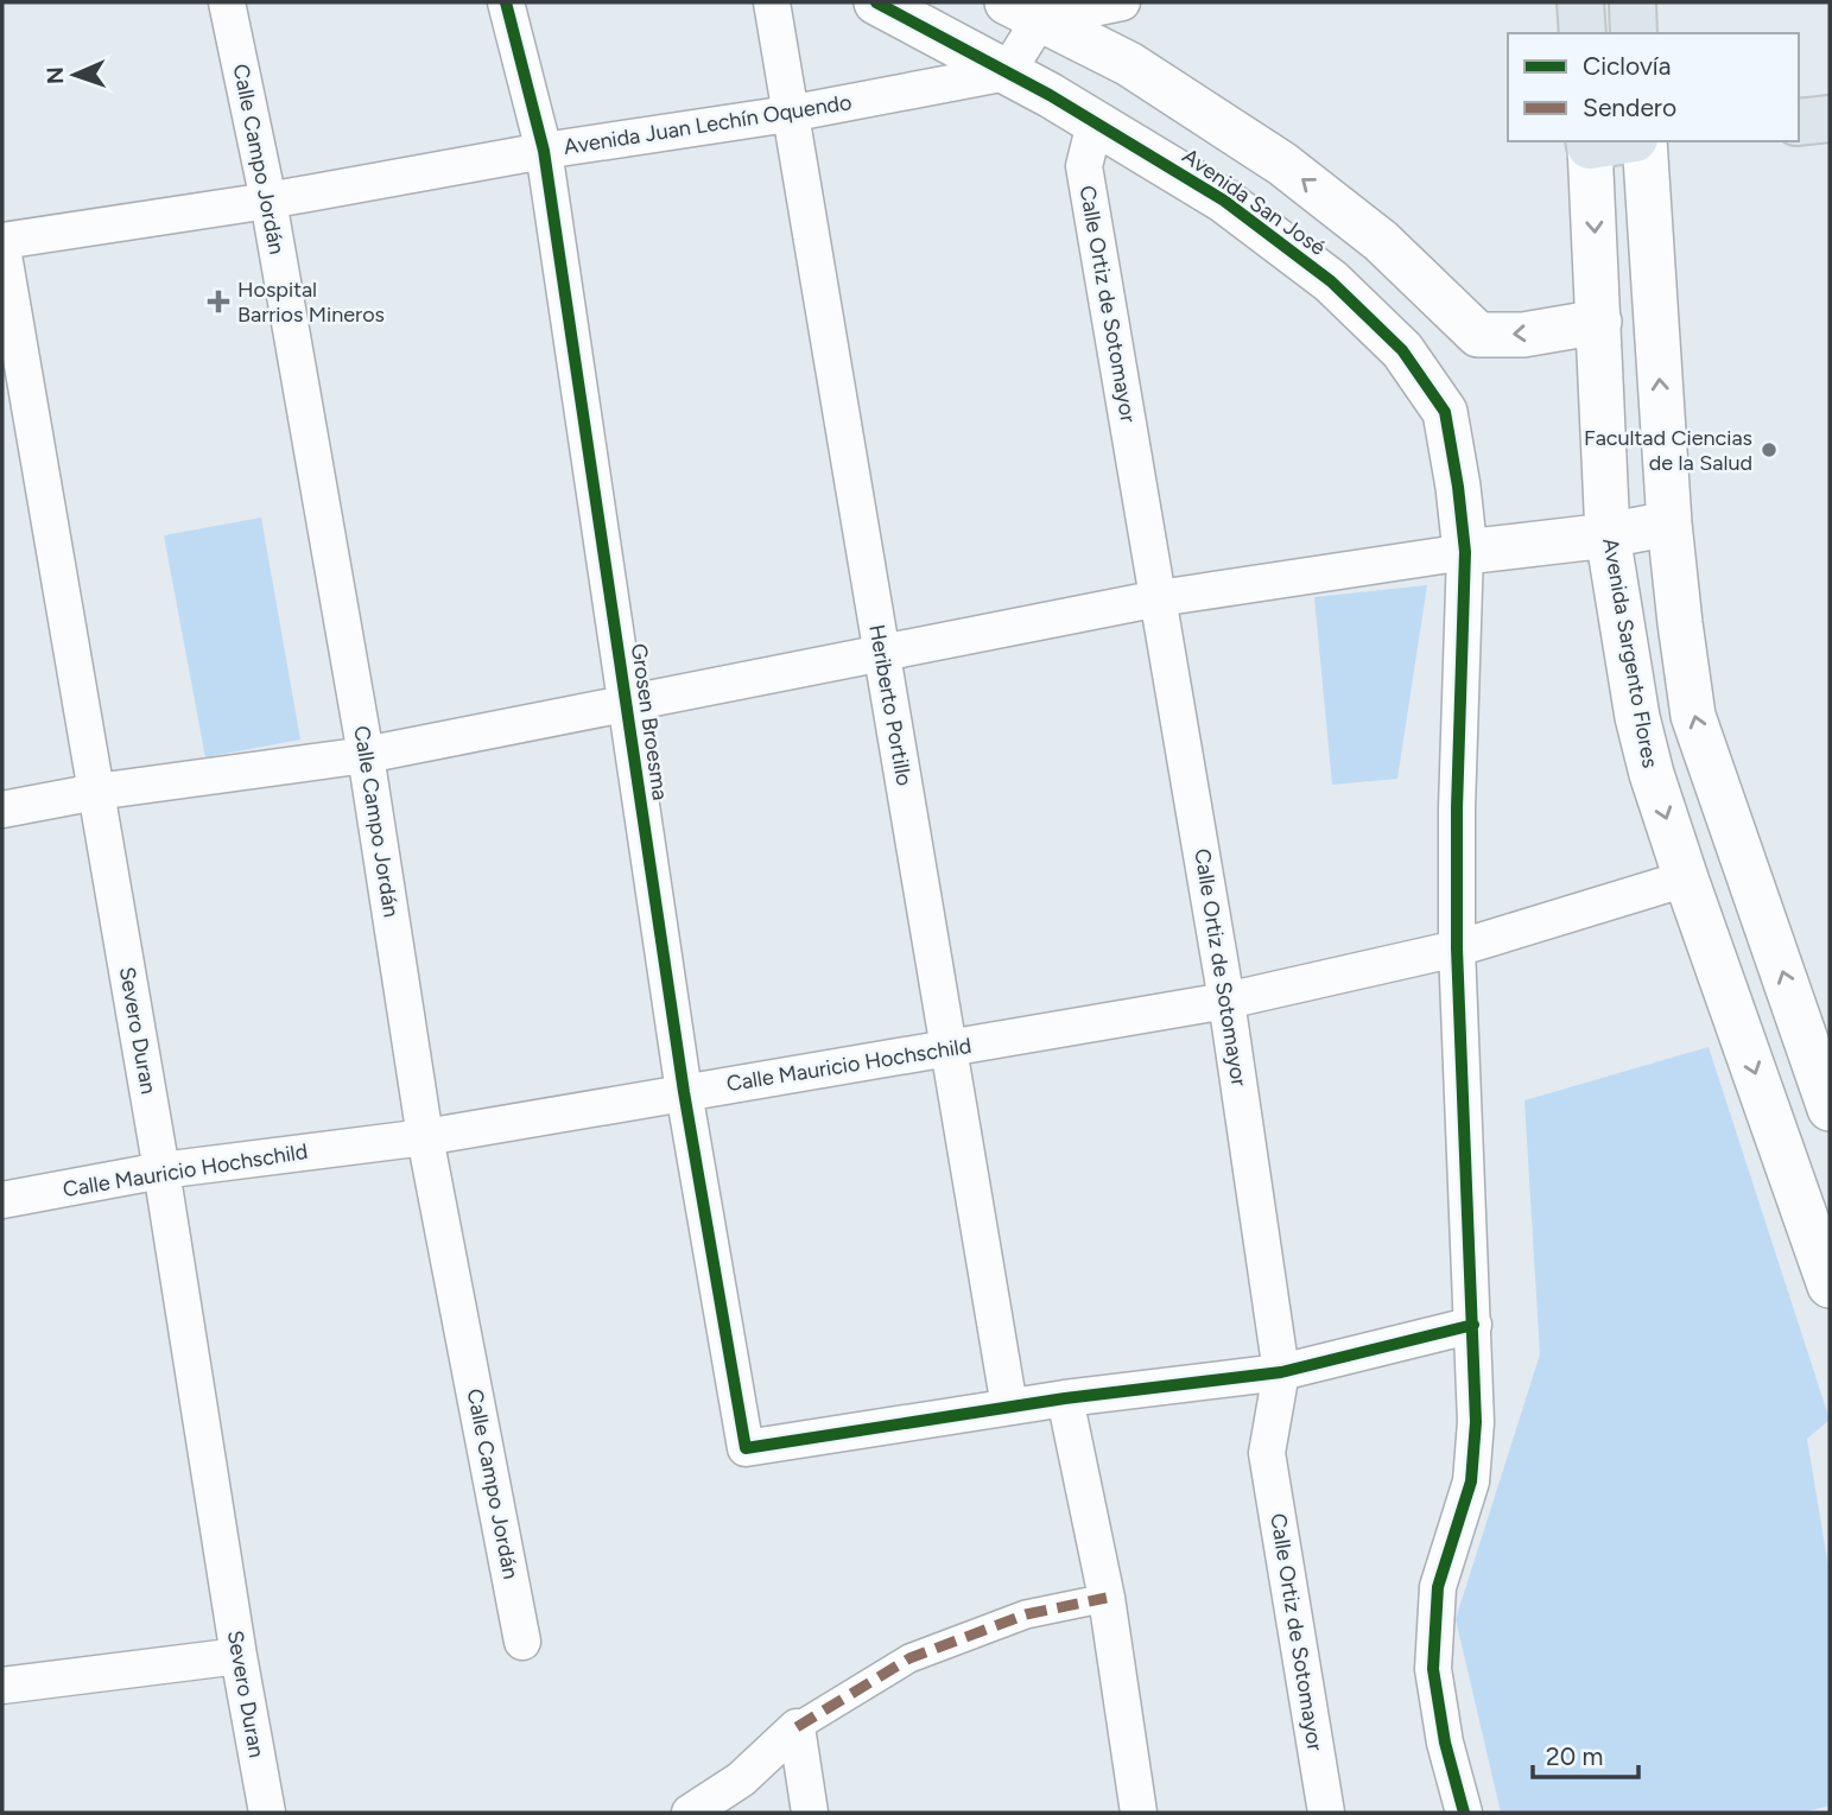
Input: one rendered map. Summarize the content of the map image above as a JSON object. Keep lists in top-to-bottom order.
{
  "streets": {
    "street": [
      "Avenida Juan Lechín Oquendo",
      "Calle Campo Jordán",
      "Avenida San José",
      "Calle Ortiz de Sotomayor",
      "Avenida Sargento Flores",
      "Heriberto Portillo",
      "Grosen Broesma",
      "Severo Duran",
      "Calle Mauricio Hochschild"
    ]
  },
  "crossings": [
    ["Avenida Juan Lechín Oquendo", "Calle Campo Jordán"],
    ["Avenida Juan Lechín Oquendo", "Avenida San José"],
    ["Avenida Juan Lechín Oquendo", "Heriberto Portillo"],
    ["Avenida Juan Lechín Oquendo", "Grosen Broesma"],
    ["Calle Campo Jordán", "Calle Mauricio Hochschild"],
    ["Avenida San José", "Calle Ortiz de Sotomayor"],
    ["Avenida San José", "Avenida Sargento Flores"],
    ["Calle Ortiz de Sotomayor", "Calle Mauricio Hochschild"],
    ["Avenida Sargento Flores", "Calle Mauricio Hochschild"],
    ["Heriberto Portillo", "Grosen Broesma"],
    ["Heriberto Portillo", "Calle Mauricio Hochschild"],
    ["Grosen Broesma", "Calle Mauricio Hochschild"],
    ["Severo Duran", "Calle Mauricio Hochschild"]
  ],
  "places": {
    "health": ["Hospital Barrios Mineros"],
    "other": ["Facultad Ciencias de la Salud"]
  },
  "legend": ["Ciclovía", "Sendero"],
  "scale_bar": "20 m",
  "north": "left"
}
